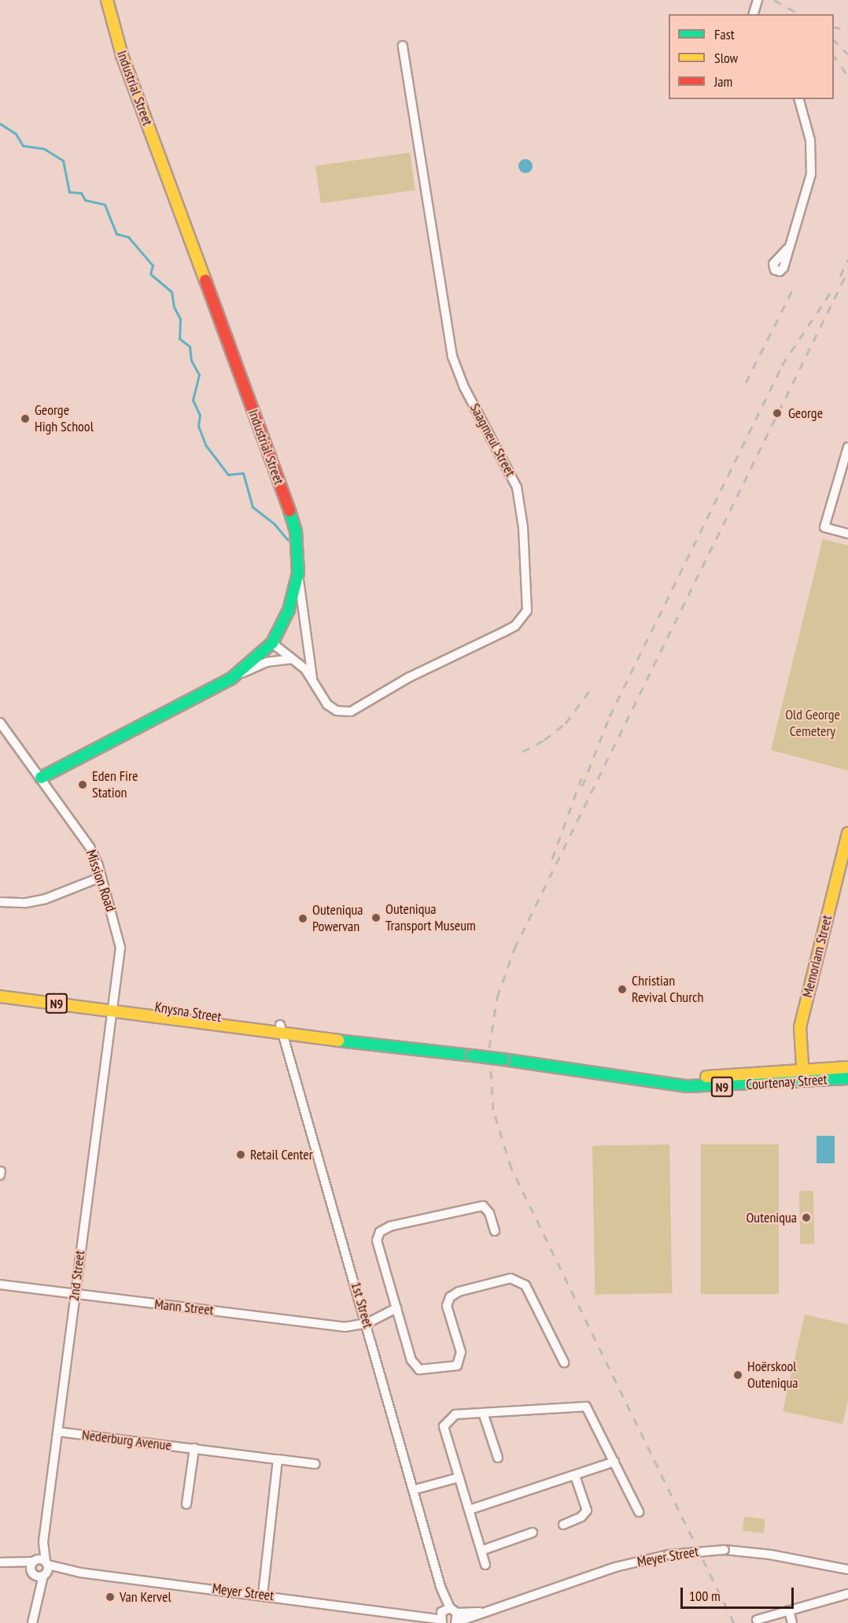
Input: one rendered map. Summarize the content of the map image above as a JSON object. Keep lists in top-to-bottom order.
{
  "streets": {
    "main road": [
      "Industrial Street",
      "Memoriam Street",
      "N9",
      "Knysna Street",
      "Courtenay Street"
    ],
    "street": [
      "Saagmeul Street",
      "Mission Road",
      "2nd Street",
      "1st Street",
      "Mann Street",
      "Nederburg Avenue",
      "Meyer Street"
    ]
  },
  "crossings": [
    ["Industrial Street", "Saagmeul Street"],
    ["Industrial Street", "Mission Road"],
    ["Mission Road", "Knysna Street"],
    ["Mission Road", "2nd Street"],
    ["Memoriam Street", "Courtenay Street"],
    ["Knysna Street", "Courtenay Street"],
    ["Knysna Street", "2nd Street"],
    ["Knysna Street", "1st Street"],
    ["2nd Street", "Mann Street"],
    ["2nd Street", "Nederburg Avenue"],
    ["2nd Street", "Meyer Street"],
    ["1st Street", "Mann Street"],
    ["1st Street", "Meyer Street"]
  ],
  "parks": ["Old George Cemetery"],
  "places": [
    "George",
    "George High School",
    "Eden Fire Station",
    "Outeniqua Transport Museum",
    "Outeniqua Powervan",
    "Christian Revival Church",
    "Retail Center",
    "Outeniqua",
    "Hoërskool Outeniqua",
    "Van Kervel"
  ],
  "legend": ["Fast", "Slow", "Jam"],
  "scale_bar": "100 m"
}
